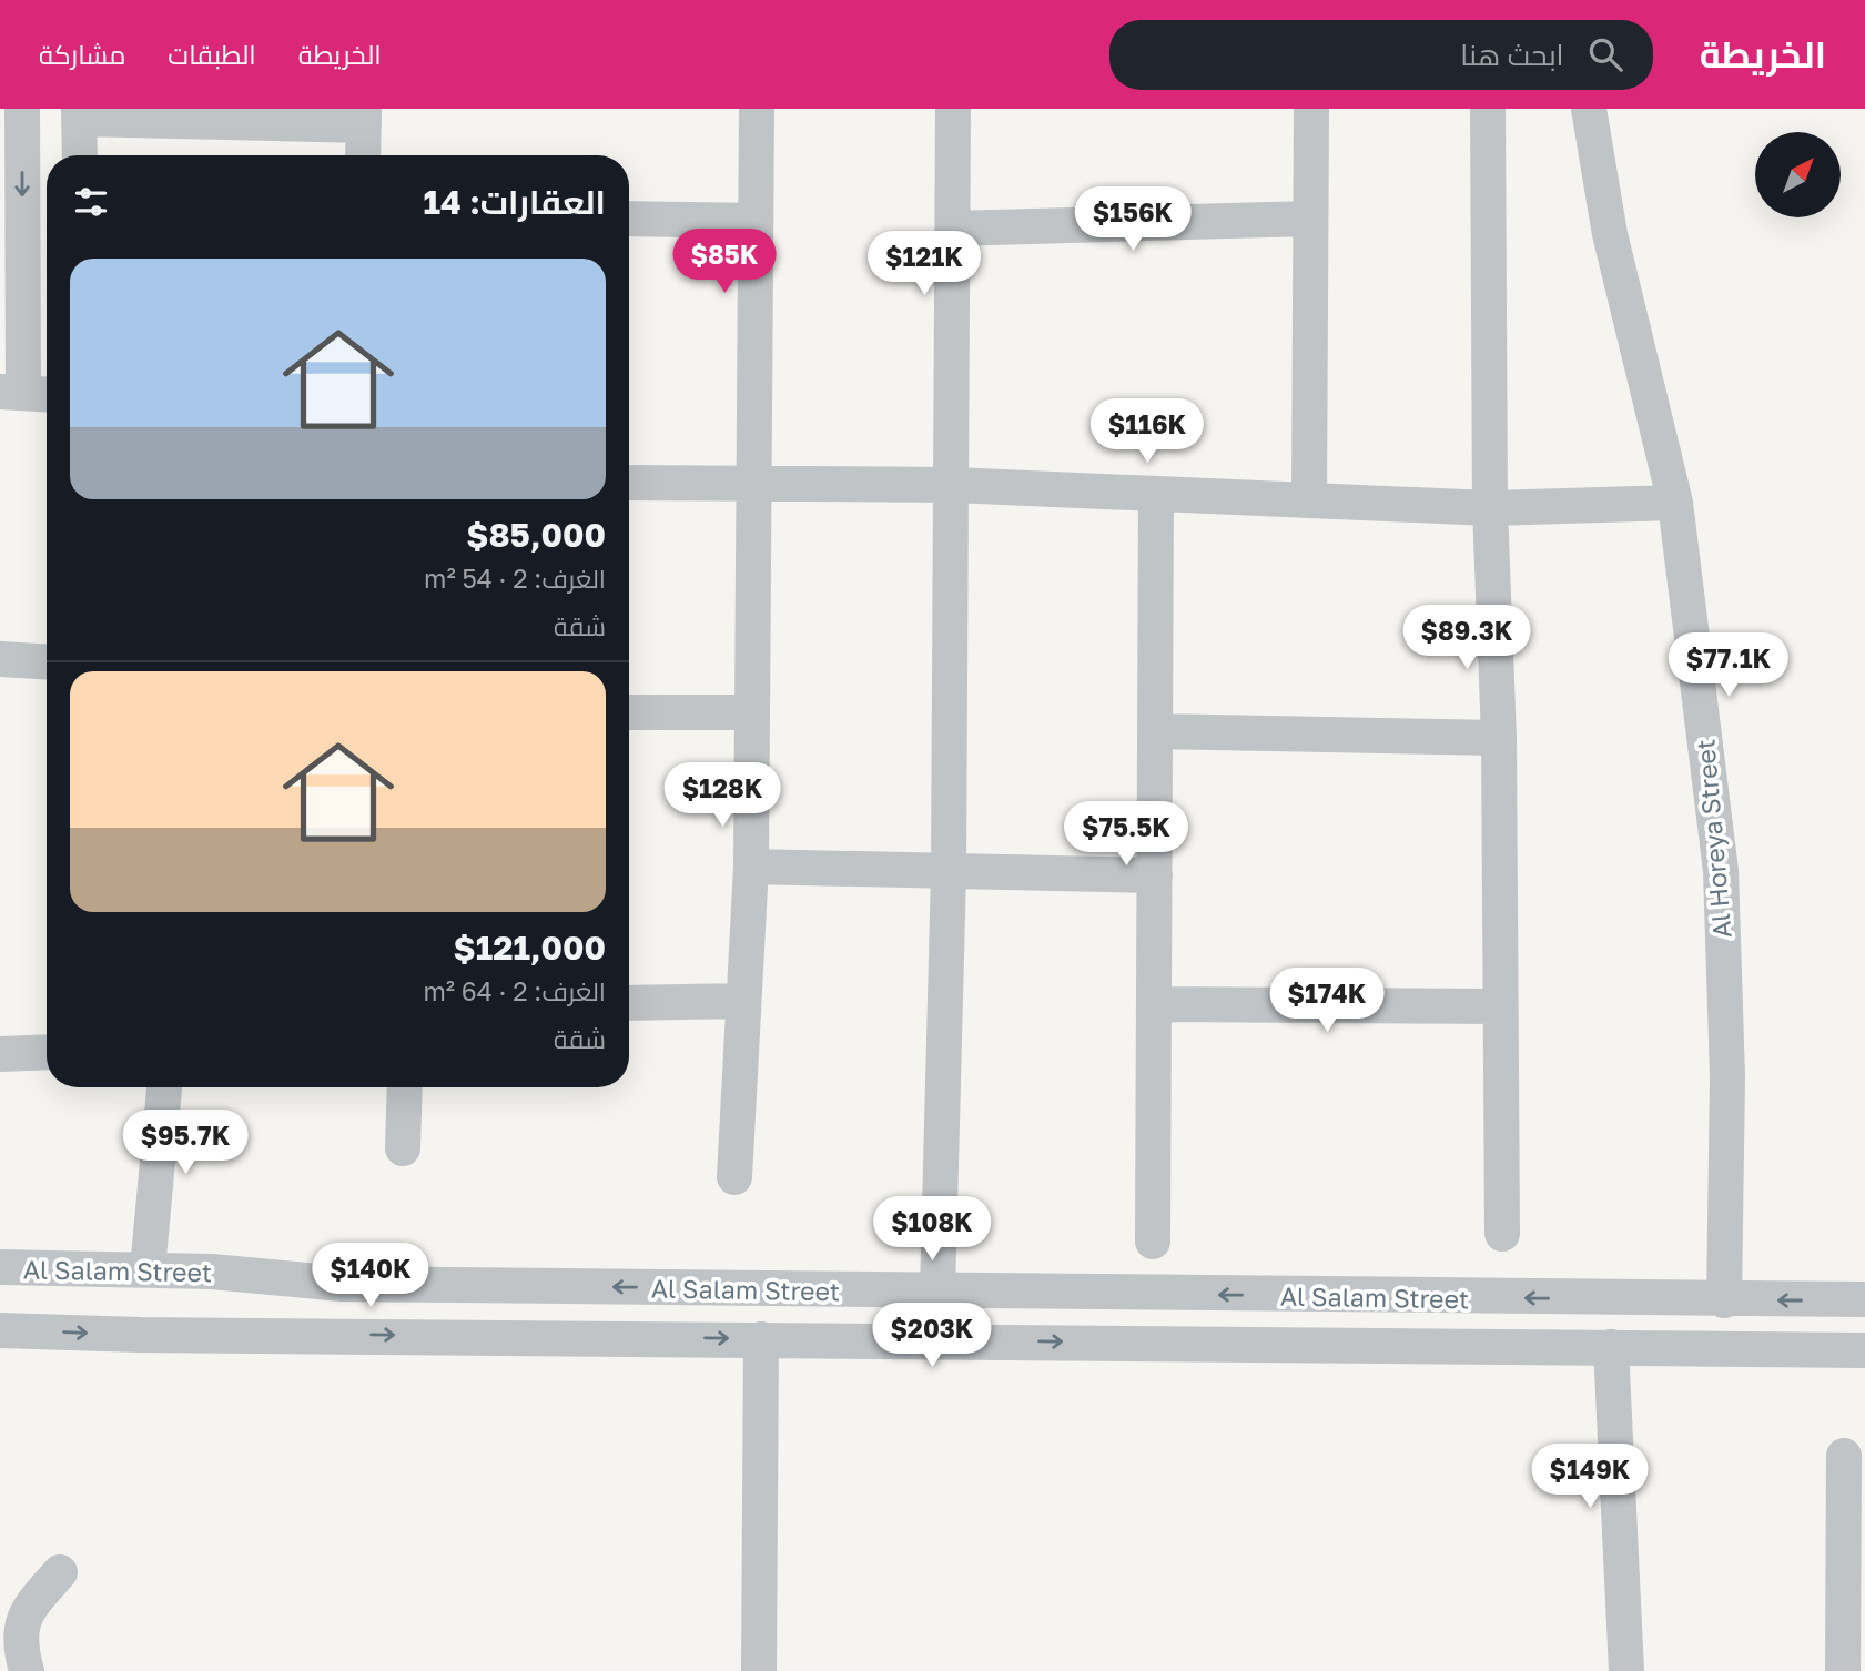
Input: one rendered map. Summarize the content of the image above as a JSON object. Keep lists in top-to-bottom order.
{
  "streets": {
    "street": ["Al Horeya Street", "Al Salam Street"]
  },
  "crossings": [
    ["Al Horeya Street", "Al Salam Street"]
  ],
  "north": "top right",
  "page": {
    "header": "الخريطة",
    "search": "ابحث هنا",
    "nav": ["الخريطة", "الطبقات", "مشاركة"],
    "heading": "العقارات: 14",
    "price": [
      "$156K",
      "$85K",
      "$121K",
      "$116K",
      "$89.3K",
      "$77.1K",
      "$128K",
      "$75.5K",
      "$174K",
      "$95.7K",
      "$108K",
      "$140K",
      "$203K",
      "$149K"
    ],
    "list": [
      {
        "name": "$85,000",
        "note": "الغرف: 2 · 54 m² · شقة"
      },
      {
        "name": "$121,000",
        "note": "الغرف: 2 · 64 m² · شقة"
      }
    ]
  }
}
